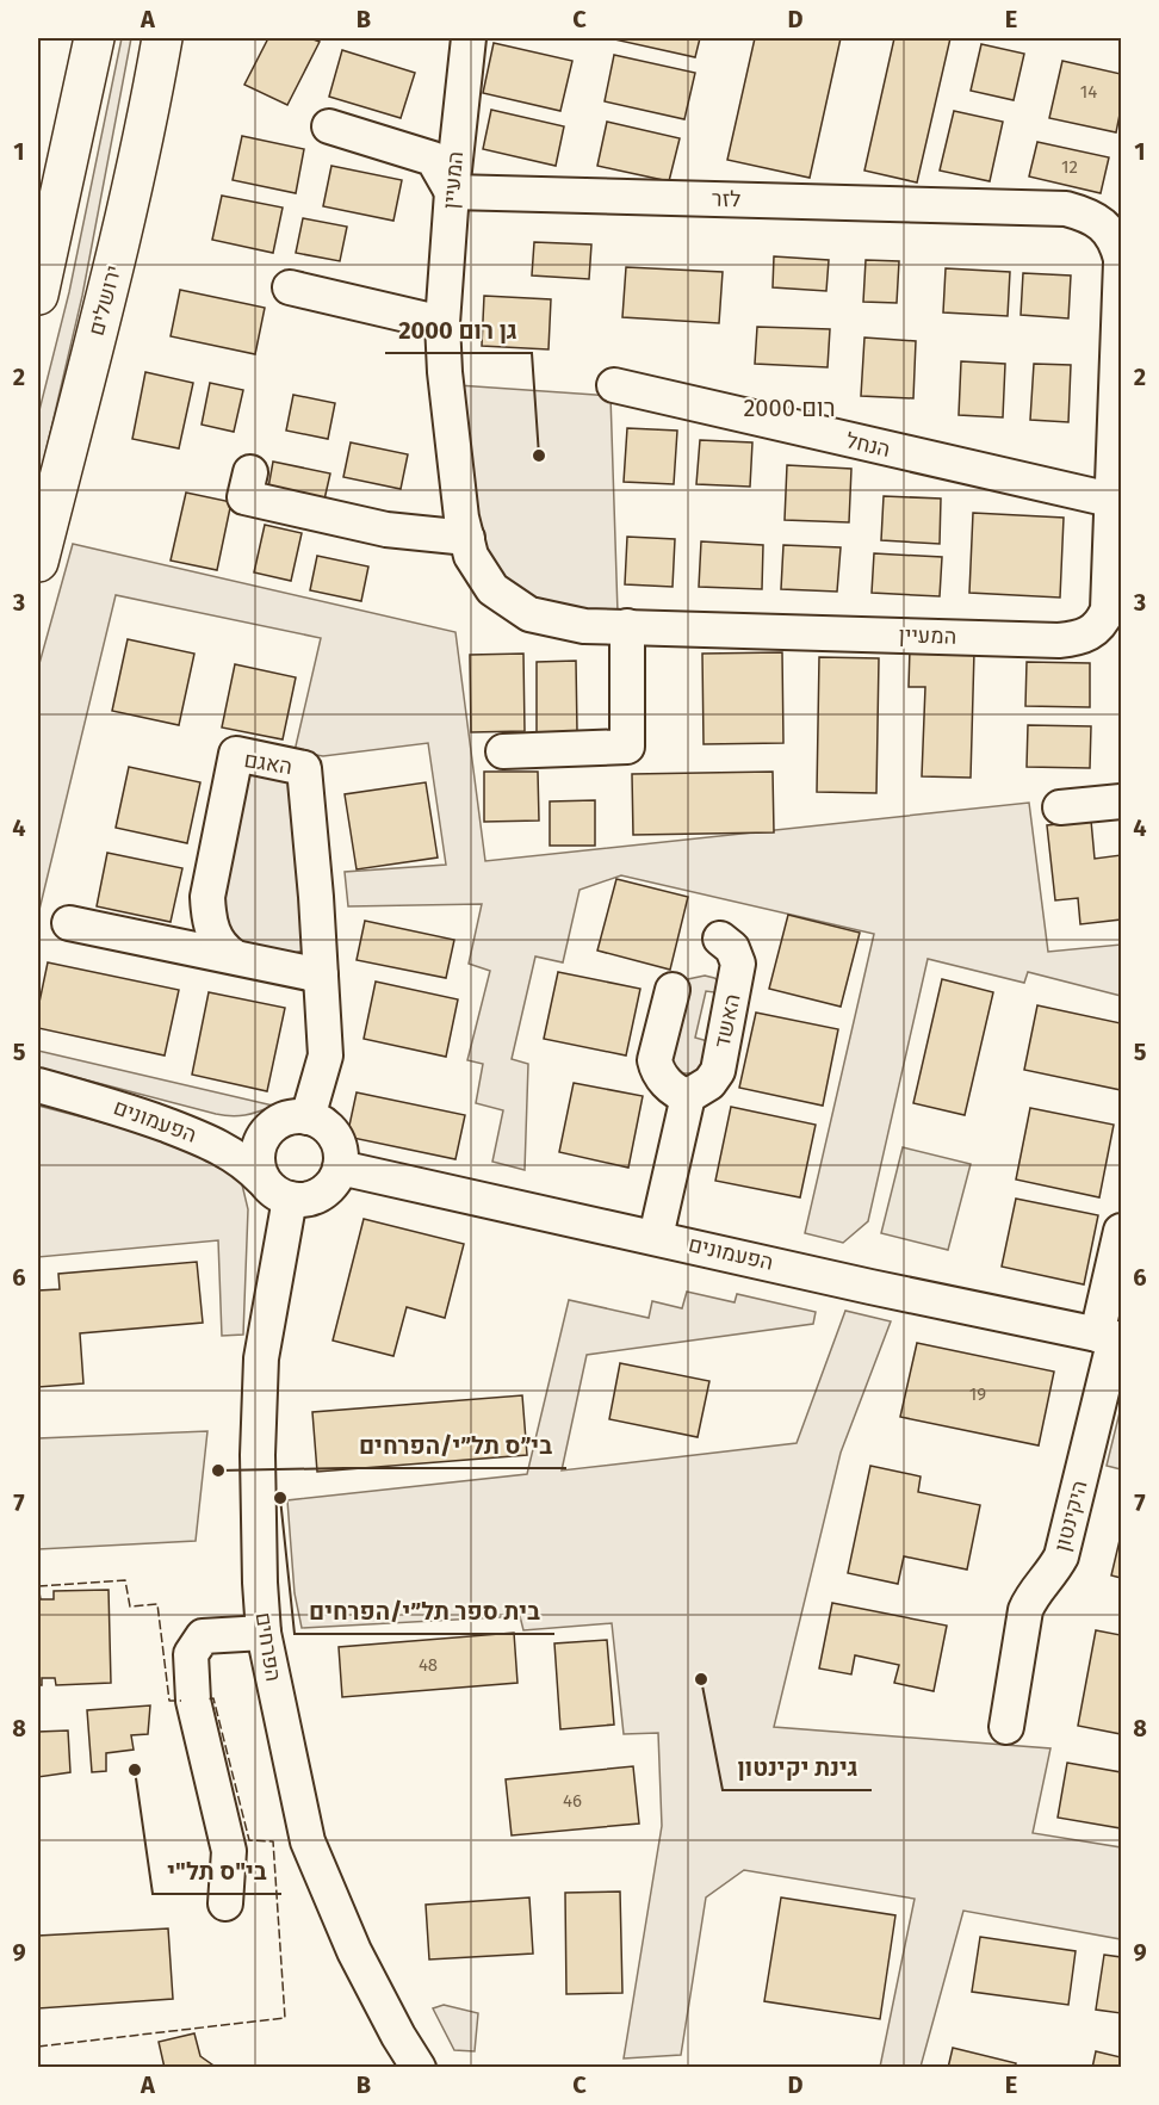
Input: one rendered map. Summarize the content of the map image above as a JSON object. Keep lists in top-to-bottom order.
{
  "streets": {
    "main road": ["ירושלים"],
    "street": [
      "המעיין",
      "לזר",
      "הנחל",
      "האגם",
      "האשד",
      "הפעמונים",
      "היקינטון",
      "הפרחים"
    ]
  },
  "crossings": [
    ["המעיין", "לזר"],
    ["המעיין", "הנחל"],
    ["לזר", "הנחל"],
    ["האגם", "הפעמונים"],
    ["האגם", "הפרחים"],
    ["הפעמונים", "היקינטון"],
    ["הפעמונים", "הפרחים"]
  ],
  "districts": ["רום 2000"],
  "places": [
    "גן רום 2000",
    "בי״ס תל״י/הפרחים",
    "בית ספר תל״י/הפרחים",
    "גינת יקינטון",
    "בי\"ס תל\"י"
  ],
  "house_numbers": [
    "14",
    "12",
    "19",
    "48",
    "46"
  ],
  "grid": {
    "columns": [
      "A",
      "B",
      "C",
      "D",
      "E"
    ],
    "rows": [
      "1",
      "2",
      "3",
      "4",
      "5",
      "6",
      "7",
      "8",
      "9"
    ]
  }
}
